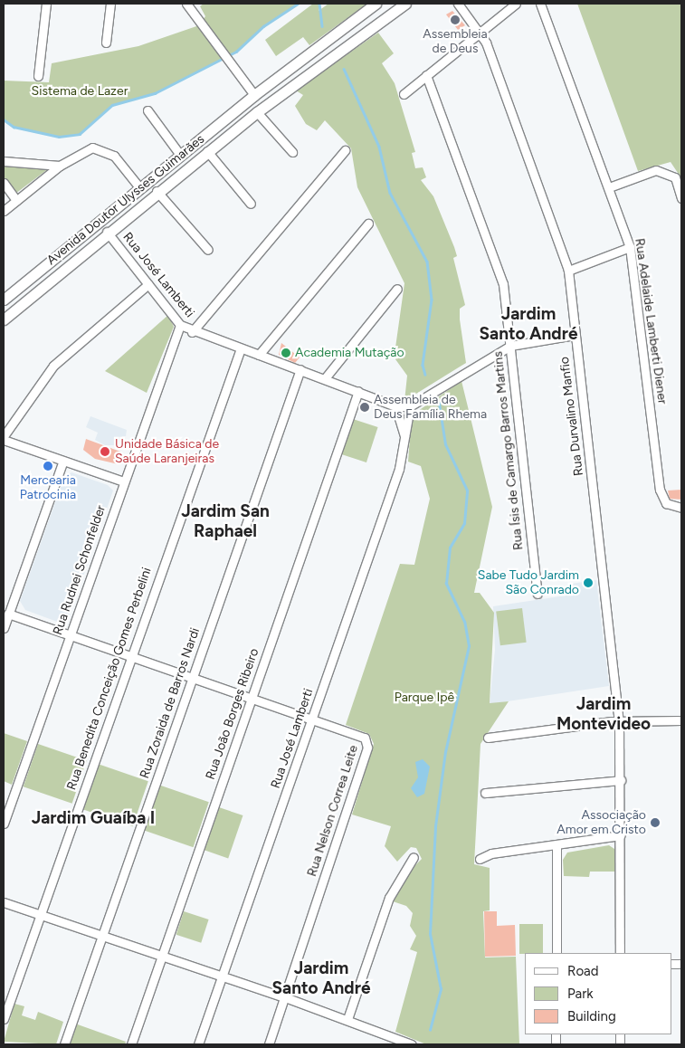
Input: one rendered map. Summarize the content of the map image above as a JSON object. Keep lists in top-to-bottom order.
{
  "streets": {
    "main road": ["Avenida Doutor Ulysses Guimarães"],
    "street": [
      "Rua José Lamberti",
      "Rua Adelaide Lamberti Diener",
      "Rua Durvalino Manfio",
      "Rua Ísis de Camargo Barros Martins",
      "Rua Rudnei Schonfelder",
      "Rua Benedita Conceição Gomes Perbelini",
      "Rua Zoraida de Barros Nardi",
      "Rua João Borges Ribeiro",
      "Rua Nelson Correa Leite"
    ]
  },
  "crossings": [
    ["Avenida Doutor Ulysses Guimarães", "Rua José Lamberti"],
    ["Rua José Lamberti", "Rua Rudnei Schonfelder"],
    ["Rua José Lamberti", "Rua Benedita Conceição Gomes Perbelini"],
    ["Rua José Lamberti", "Rua Zoraida de Barros Nardi"],
    ["Rua José Lamberti", "Rua João Borges Ribeiro"],
    ["Rua José Lamberti", "Rua Nelson Correa Leite"],
    ["Rua Rudnei Schonfelder", "Rua Nelson Correa Leite"],
    ["Rua Benedita Conceição Gomes Perbelini", "Rua Nelson Correa Leite"],
    ["Rua Zoraida de Barros Nardi", "Rua Nelson Correa Leite"],
    ["Rua João Borges Ribeiro", "Rua Nelson Correa Leite"]
  ],
  "districts": [
    "Jardim Santo André",
    "Jardim San Raphael",
    "Jardim Montevideo",
    "Jardim Guaíba I",
    "Jardim Santo André"
  ],
  "parks": ["Sistema de Lazer", "Parque Ipê"],
  "places": [
    "Assembleia de Deus",
    "Academia Mutação",
    "Assembleia de Deus Família Rhema",
    "Unidade Básica de Saúde Laranjeiras",
    "Mercearia Patrocinia",
    "Sabe Tudo Jardim São Conrado",
    "Associação Amor em Cristo"
  ],
  "legend": ["Road", "Park", "Building"]
}
